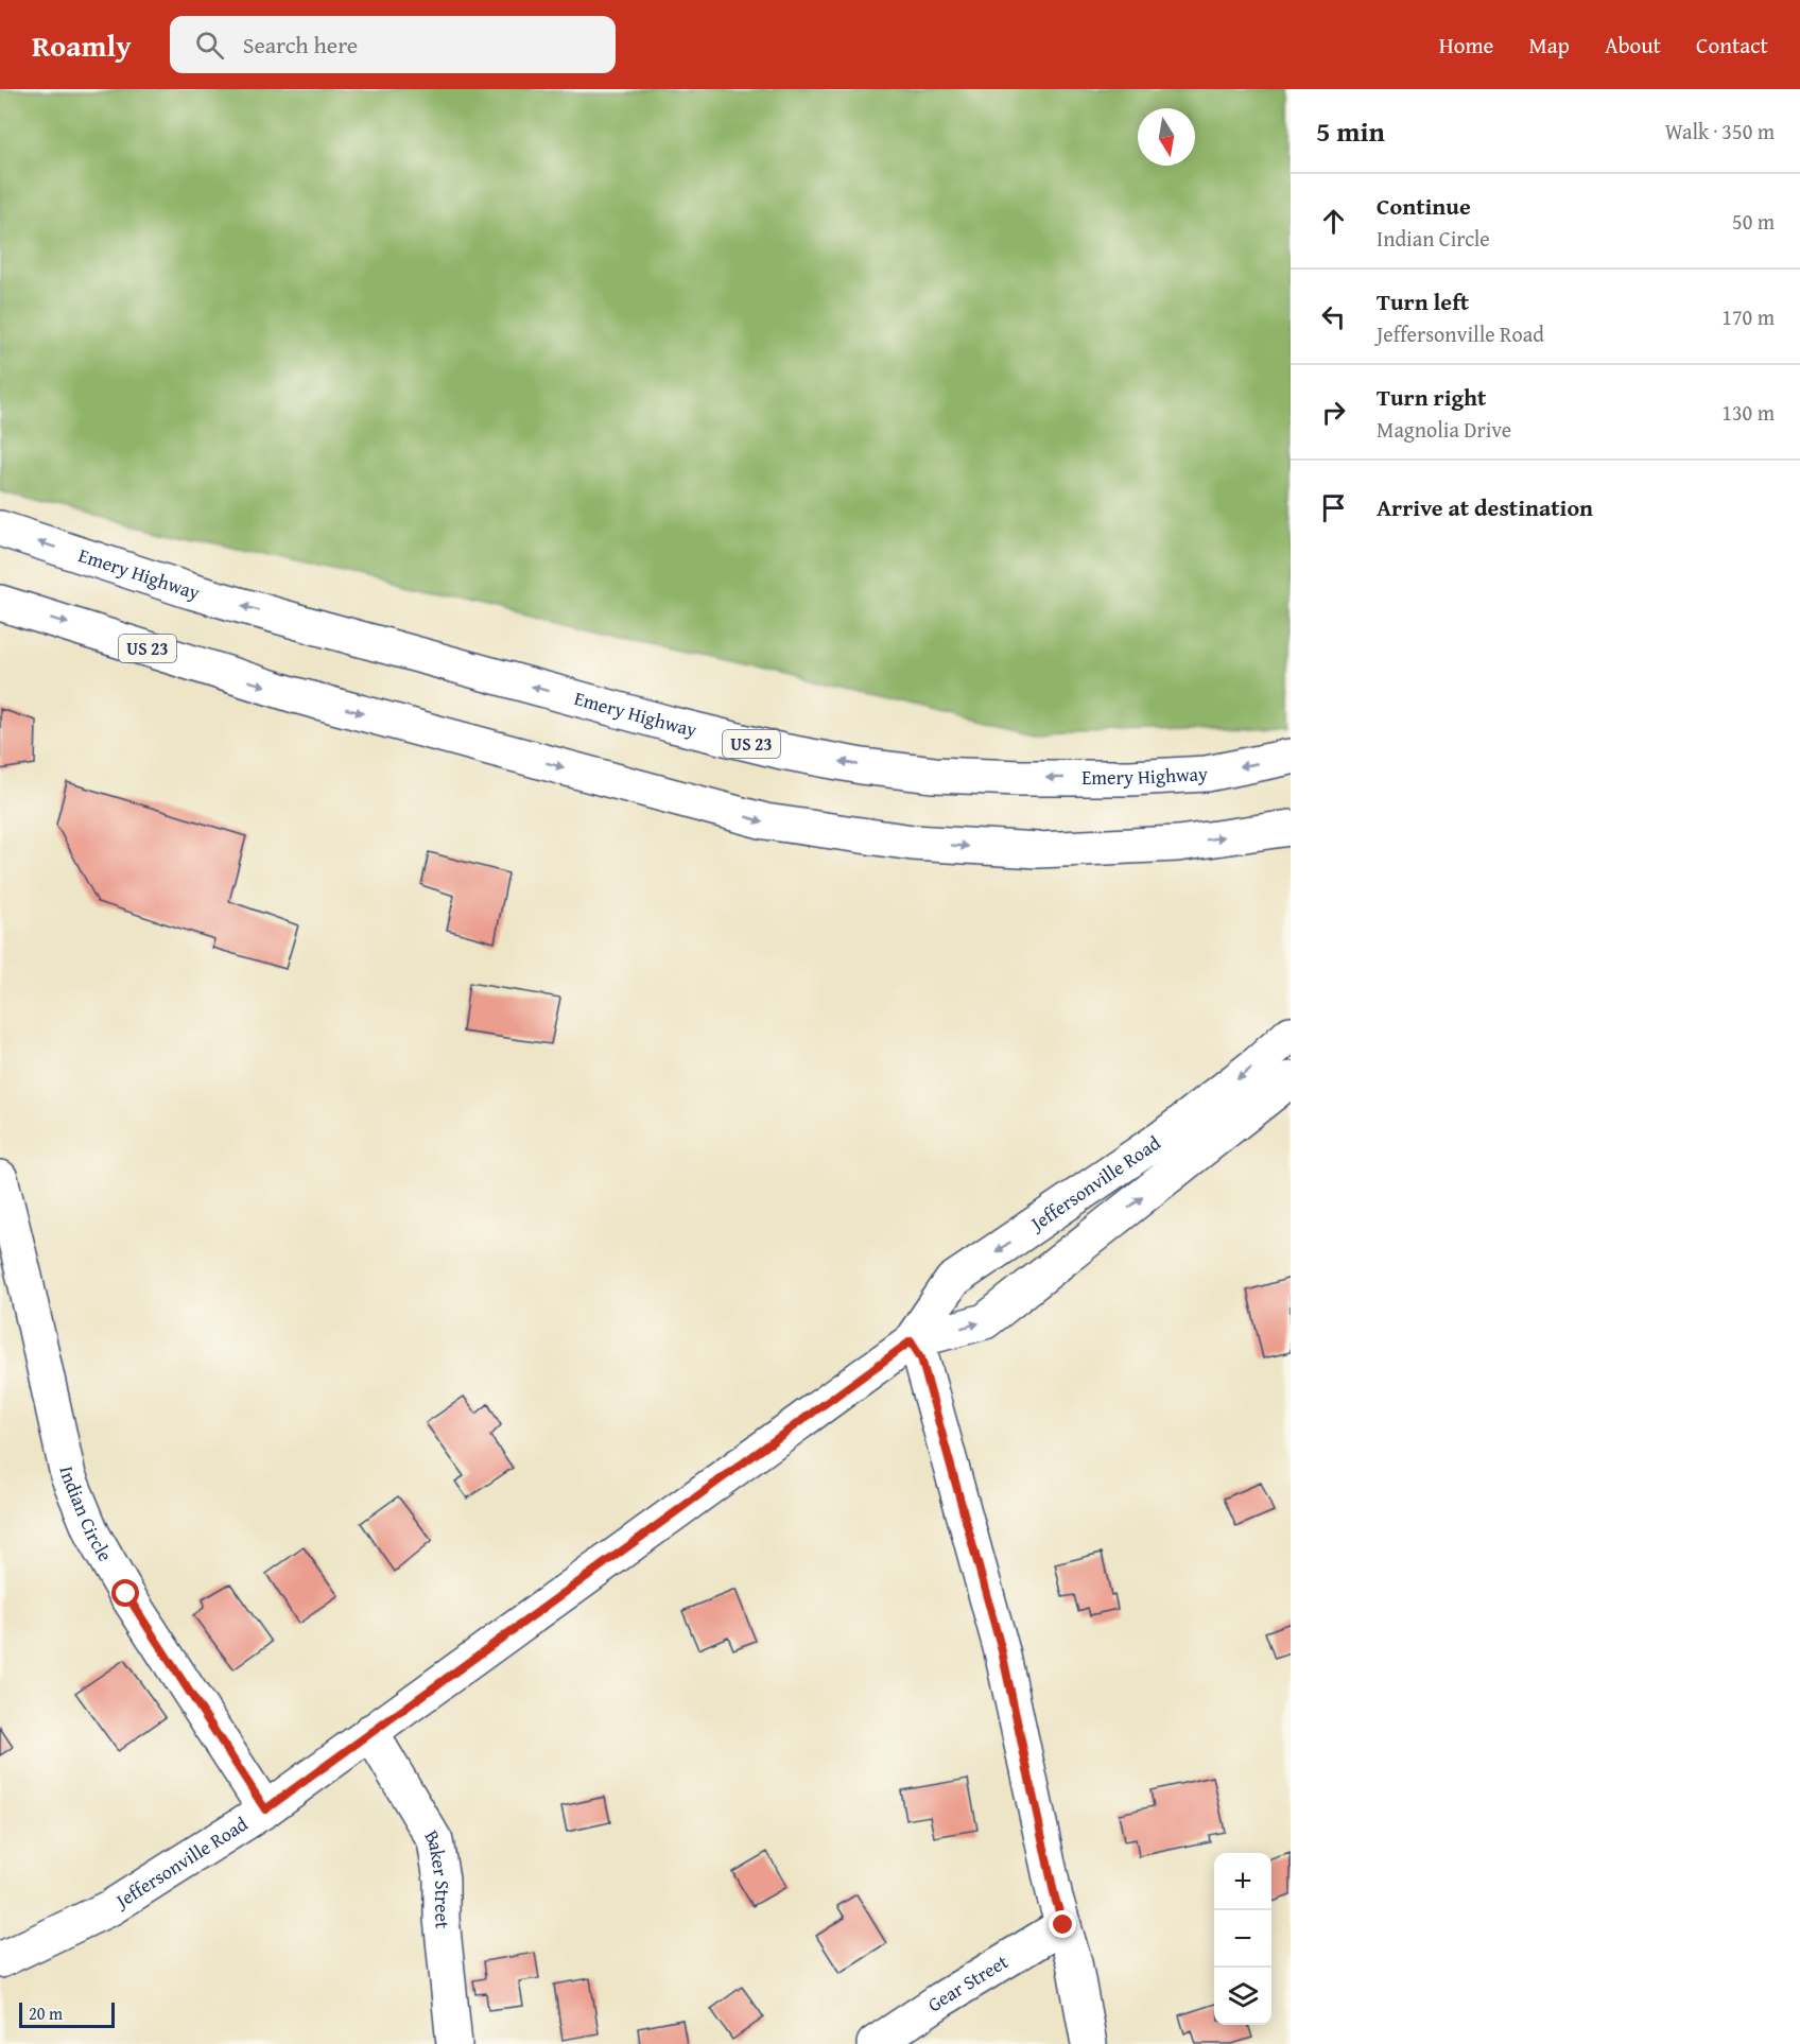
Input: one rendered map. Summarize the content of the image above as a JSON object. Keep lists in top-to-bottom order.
{
  "streets": {
    "main road": [
      "Emery Highway",
      "US 23",
      "Jeffersonville Road",
      "Indian Circle",
      "Baker Street",
      "Gear Street"
    ]
  },
  "crossings": [
    ["Jeffersonville Road", "Indian Circle"],
    ["Jeffersonville Road", "Baker Street"]
  ],
  "scale_bar": "20 m",
  "north": "bottom",
  "page": {
    "header": "Roamly",
    "search": "Search here",
    "nav": [
      "Home",
      "Map",
      "About",
      "Contact"
    ],
    "heading": ["5 min", "Walk · 350 m"],
    "list": [
      ["Continue", "Indian Circle", "50 m"],
      ["Turn left", "Jeffersonville Road", "170 m"],
      ["Turn right", "Magnolia Drive", "130 m"],
      "Arrive at destination"
    ],
    "map_buttons": ["+", "−"],
    "scale": "20 m"
  }
}
